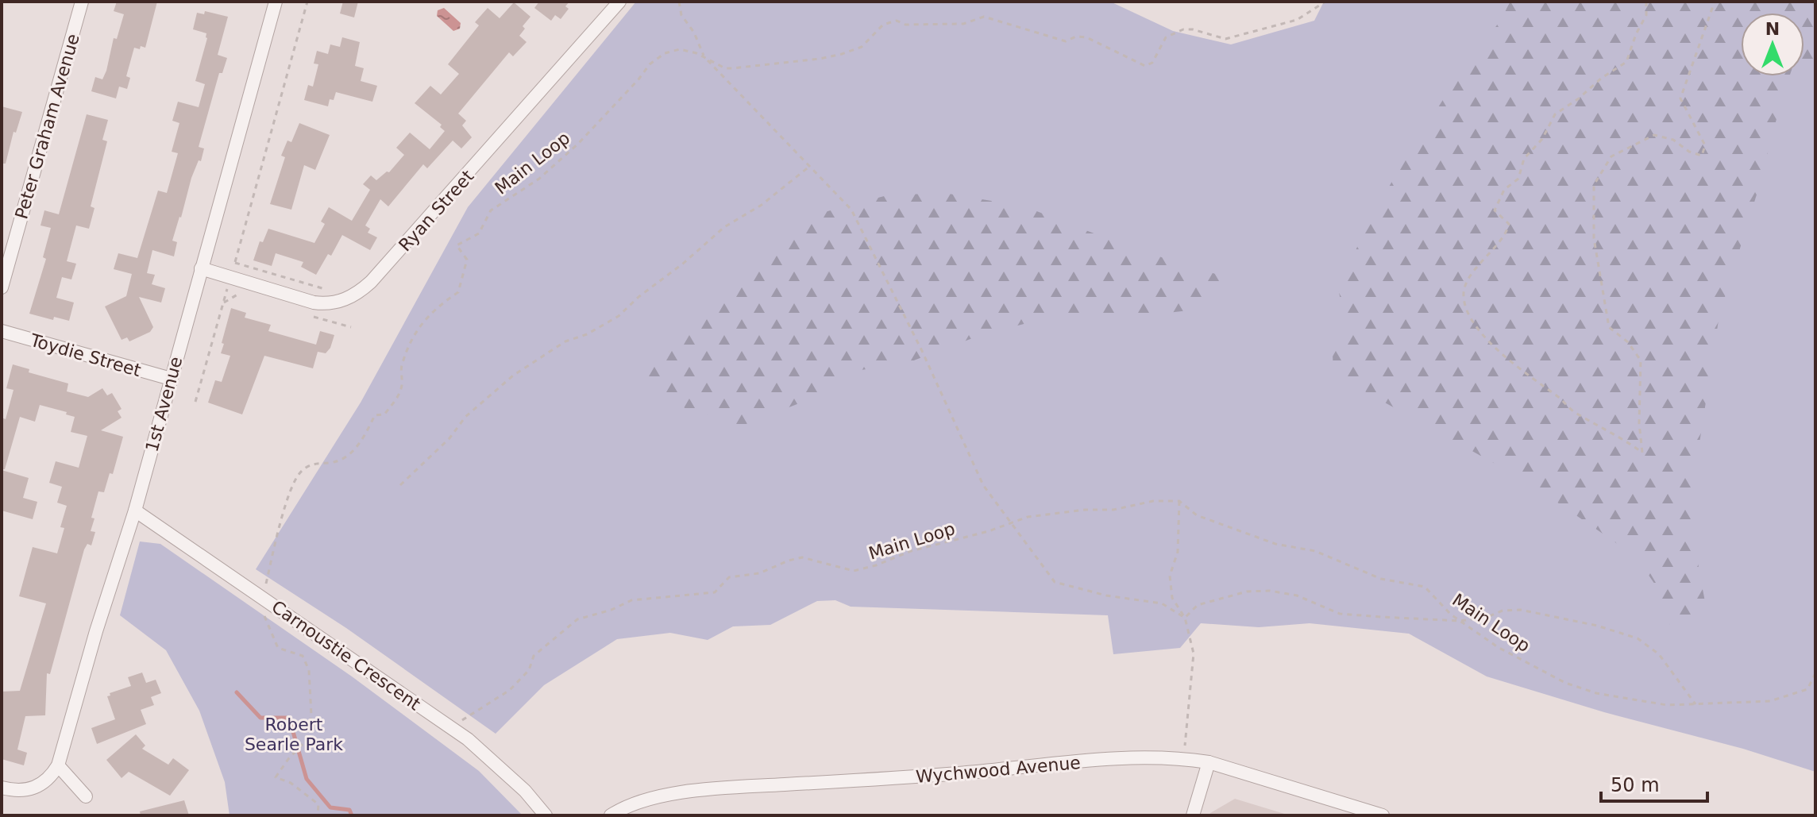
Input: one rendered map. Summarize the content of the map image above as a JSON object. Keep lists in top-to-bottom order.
{
  "streets": {
    "street": [
      "Peter Graham Avenue",
      "Ryan Street",
      "Toydie Street",
      "1st Avenue",
      "Carnoustie Crescent",
      "Wychwood Avenue"
    ],
    "path": ["Main Loop"]
  },
  "crossings": [
    ["Main Loop", "Carnoustie Crescent"],
    ["Ryan Street", "1st Avenue"],
    ["Toydie Street", "1st Avenue"],
    ["1st Avenue", "Carnoustie Crescent"]
  ],
  "parks": ["Robert Searle Park"],
  "scale_bar": "50 m",
  "north": "top"
}
